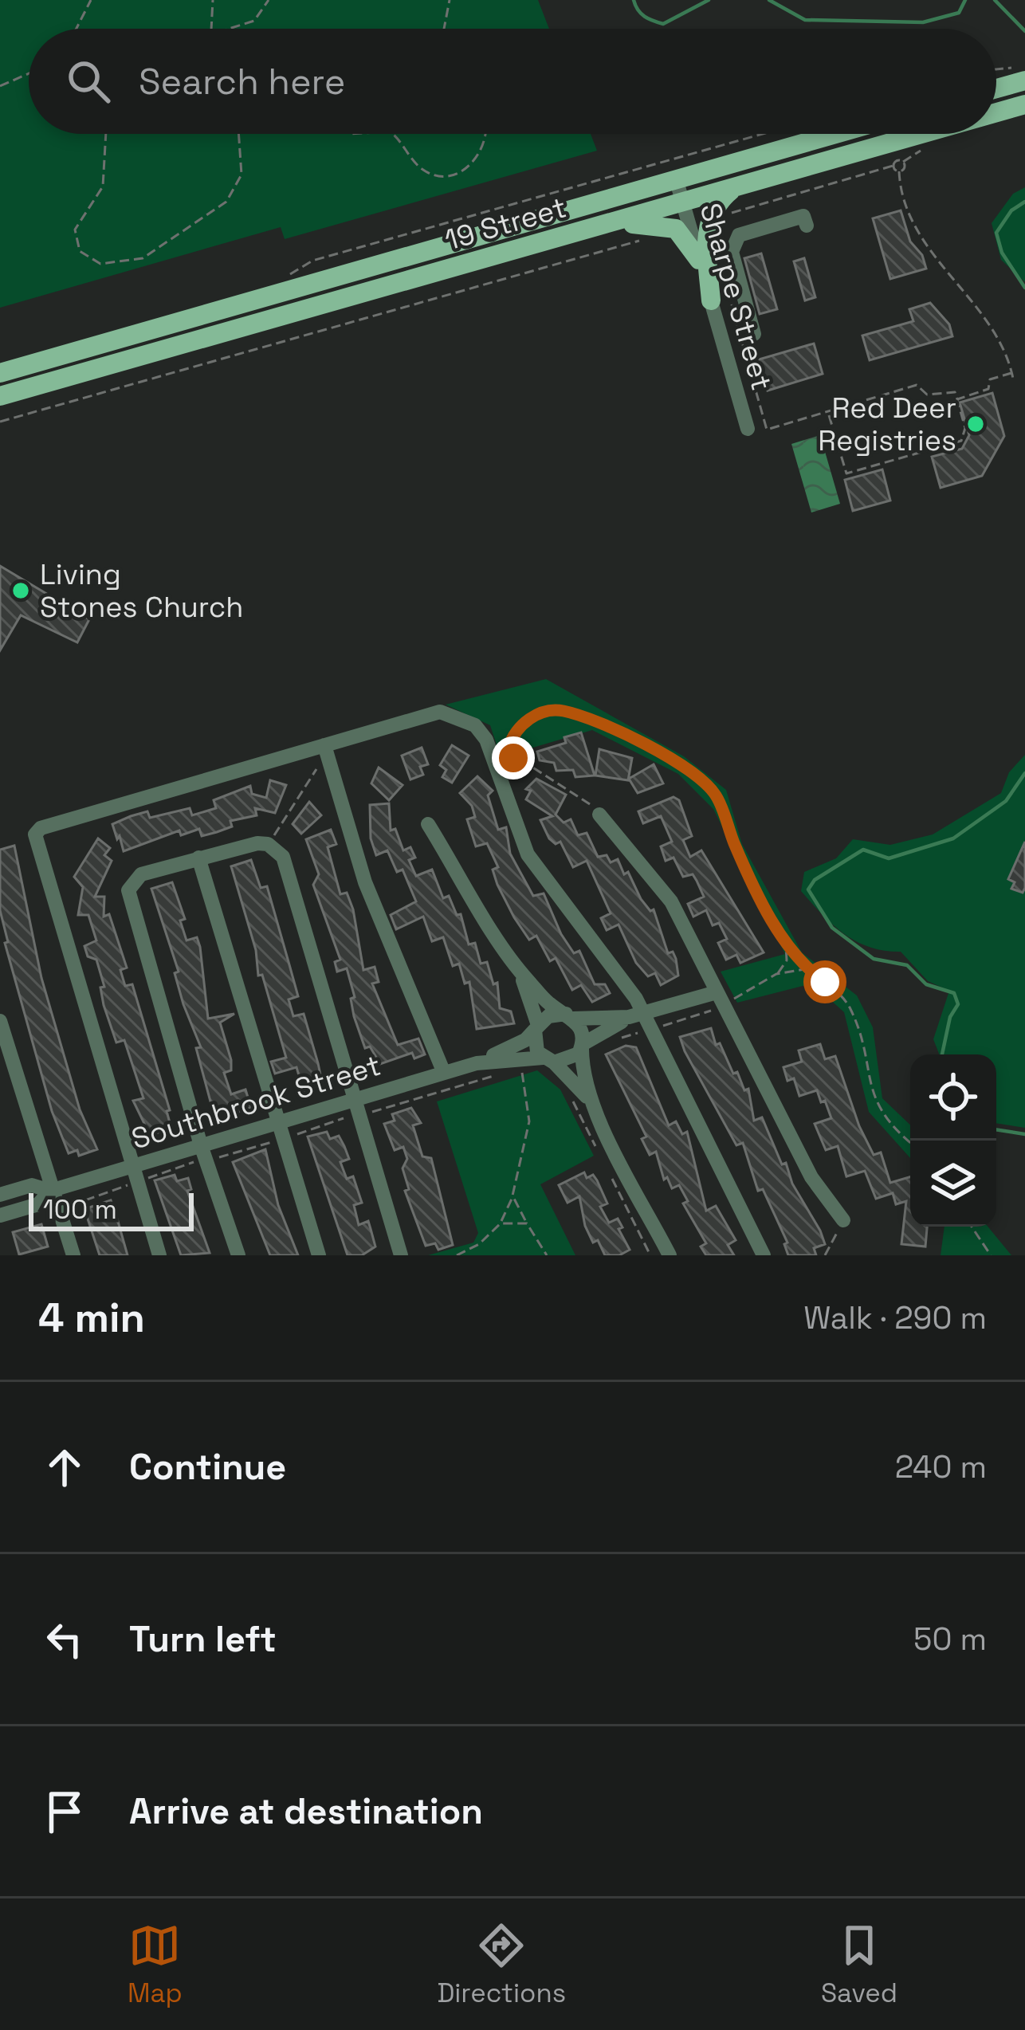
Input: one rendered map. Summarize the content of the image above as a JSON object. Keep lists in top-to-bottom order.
{
  "streets": {
    "main road": ["19 Street"],
    "street": ["Sharpe Street", "Southbrook Street"]
  },
  "crossings": [
    ["19 Street", "Sharpe Street"]
  ],
  "places": ["Red Deer Registries", "Living Stones Church"],
  "scale_bar": "100 m",
  "page": {
    "search": "Search here",
    "scale": "100 m",
    "heading": ["4 min", "Walk · 290 m"],
    "list": [
      ["Continue", "240 m"],
      ["Turn left", "50 m"],
      "Arrive at destination"
    ],
    "nav": ["Map", "Directions", "Saved"]
  }
}
